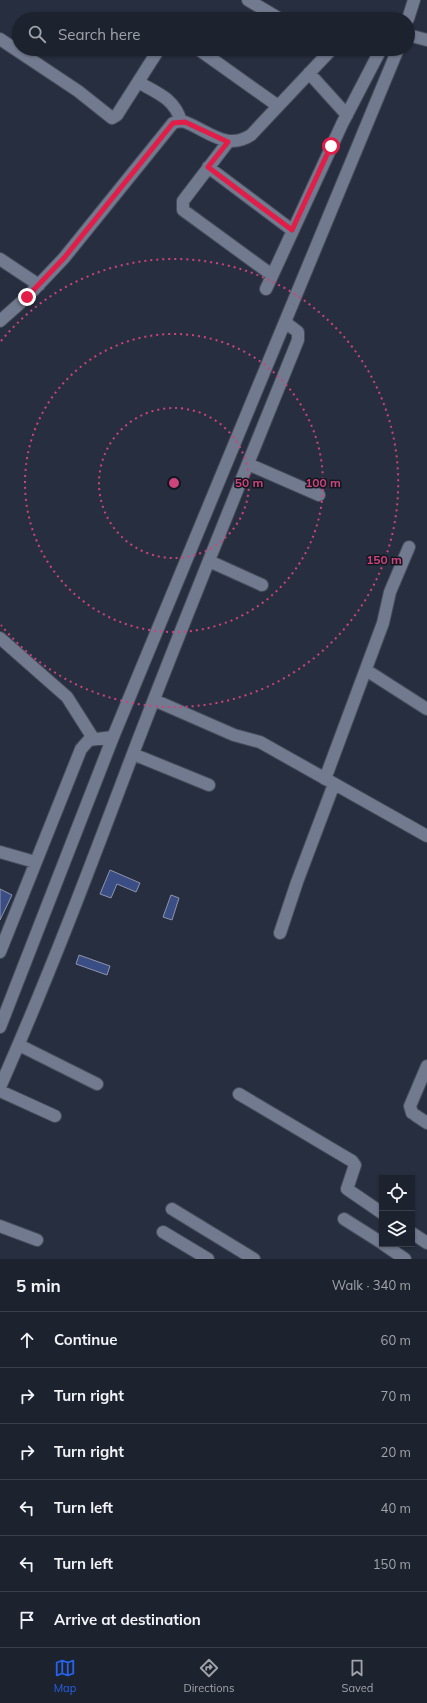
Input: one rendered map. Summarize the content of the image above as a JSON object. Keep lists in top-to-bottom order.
{
  "page": {
    "search": "Search here",
    "heading": ["5 min", "Walk · 340 m"],
    "list": [
      ["Continue", "60 m"],
      ["Turn right", "70 m"],
      ["Turn right", "20 m"],
      ["Turn left", "40 m"],
      ["Turn left", "150 m"],
      "Arrive at destination"
    ],
    "nav": ["Map", "Directions", "Saved"]
  },
  "rings": ["50 m", "100 m", "150 m"]
}
